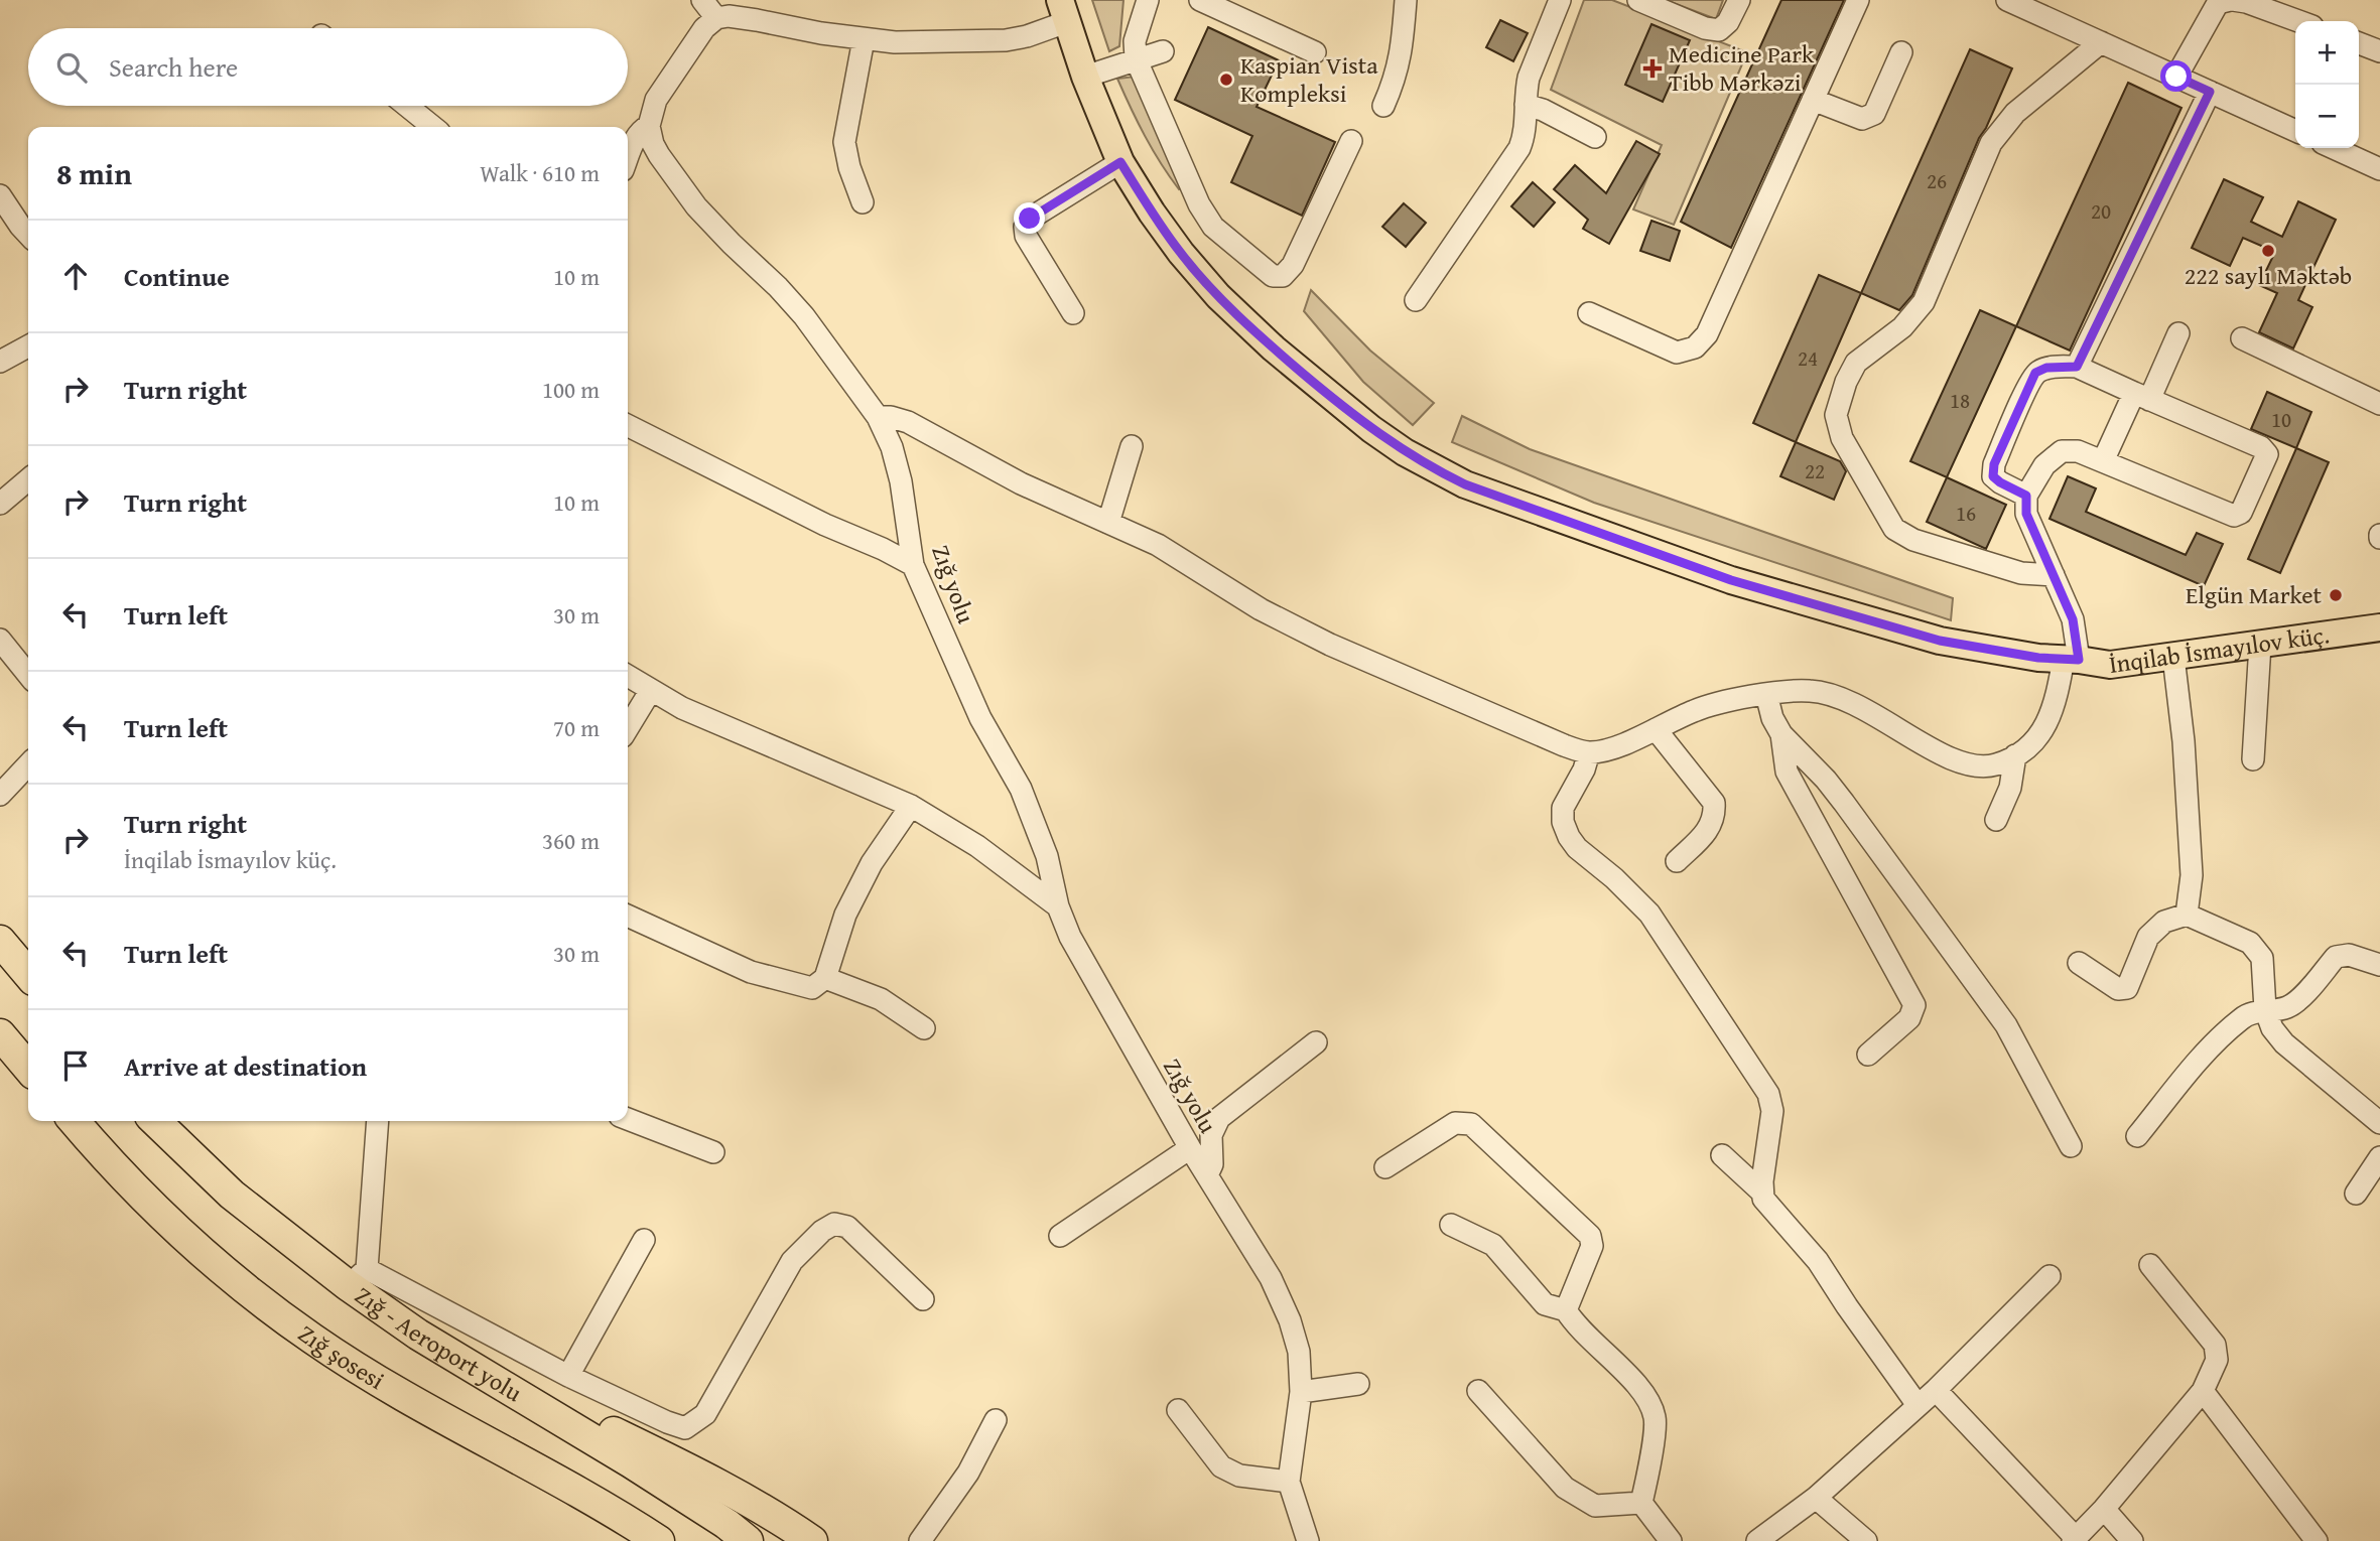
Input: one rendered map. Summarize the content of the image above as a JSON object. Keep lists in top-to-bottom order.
{
  "streets": {
    "highway": ["Zığ - Aeroport yolu", "Zığ şosesi"],
    "main road": ["İnqilab İsmayılov küç."],
    "street": ["Zığ yolu"]
  },
  "places": {
    "health": ["Medicine Park Tibb Mərkəzi"],
    "other": ["Kaspian Vista Kompleksi", "222 saylı Məktəb", "Elgün Market"]
  },
  "house_numbers": [
    "26",
    "20",
    "24",
    "18",
    "10",
    "22",
    "16"
  ],
  "page": {
    "map_buttons": ["+", "−"],
    "search": "Search here",
    "heading": ["8 min", "Walk · 610 m"],
    "list": [
      ["Continue", "10 m"],
      ["Turn right", "100 m"],
      ["Turn right", "10 m"],
      ["Turn left", "30 m"],
      ["Turn left", "70 m"],
      ["Turn right", "İnqilab İsmayılov küç.", "360 m"],
      ["Turn left", "30 m"],
      "Arrive at destination"
    ]
  }
}
